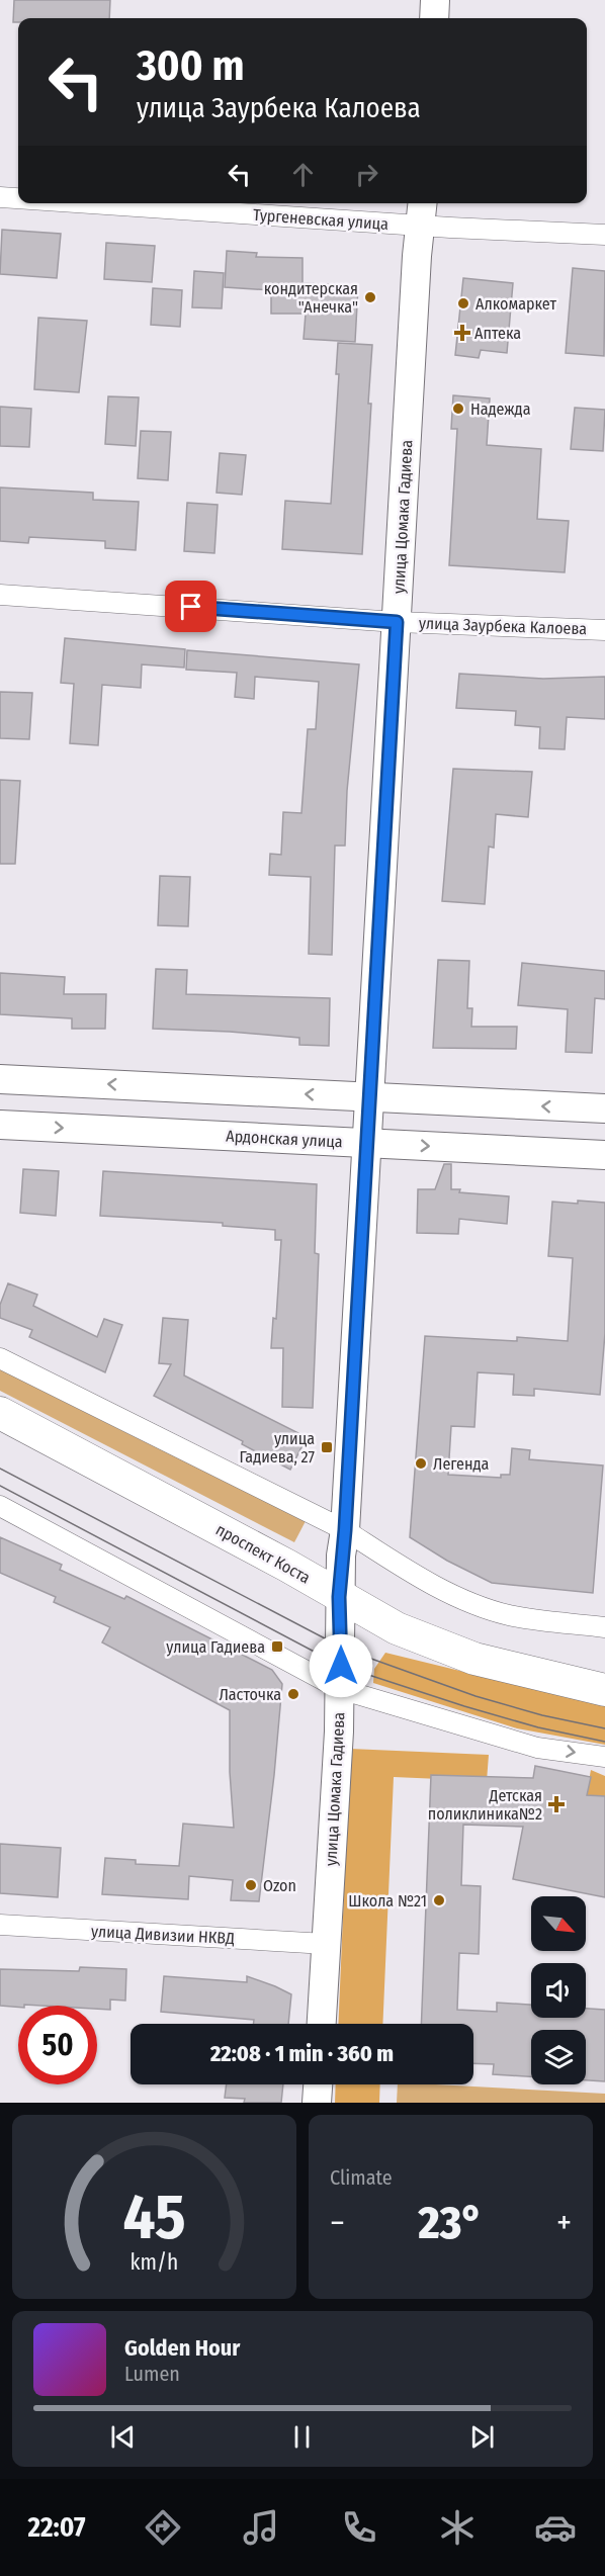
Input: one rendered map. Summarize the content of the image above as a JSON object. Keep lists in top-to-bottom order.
{
  "streets": {
    "main road": ["улица Цомака Гадиева", "Ардонская улица", "проспект Коста"],
    "street": ["Тургеневская улица", "улица Заурбека Калоева", "улица Дивизии НКВД"]
  },
  "crossings": [
    ["Тургеневская улица", "улица Цомака Гадиева"],
    ["улица Цомака Гадиева", "улица Заурбека Калоева"],
    ["улица Цомака Гадиева", "Ардонская улица"],
    ["улица Цомака Гадиева", "проспект Коста"],
    ["улица Цомака Гадиева", "улица Дивизии НКВД"]
  ],
  "places": {
    "other": [
      "кондитерская \"Анечка\"",
      "Алкомаркет",
      "Надежда",
      "Легенда",
      "Ласточка",
      "Ozon",
      "Школа №21"
    ],
    "health": ["Аптека", "Детская поликлиника№2"],
    "transit": ["улица Гадиева, 27", "улица Гадиева"]
  },
  "north": "bottom right",
  "page": {
    "turn": ["300 m", "улица Заурбека Калоева"],
    "limit": "50",
    "trip": "22:08 · 1 min · 360 m",
    "tile": "Climate",
    "heat": ["−", "23°", "+"],
    "song": ["Golden Hour", "Lumen"],
    "tabs": "22:07",
    "gauge": ["45", "km/h"]
  }
}
